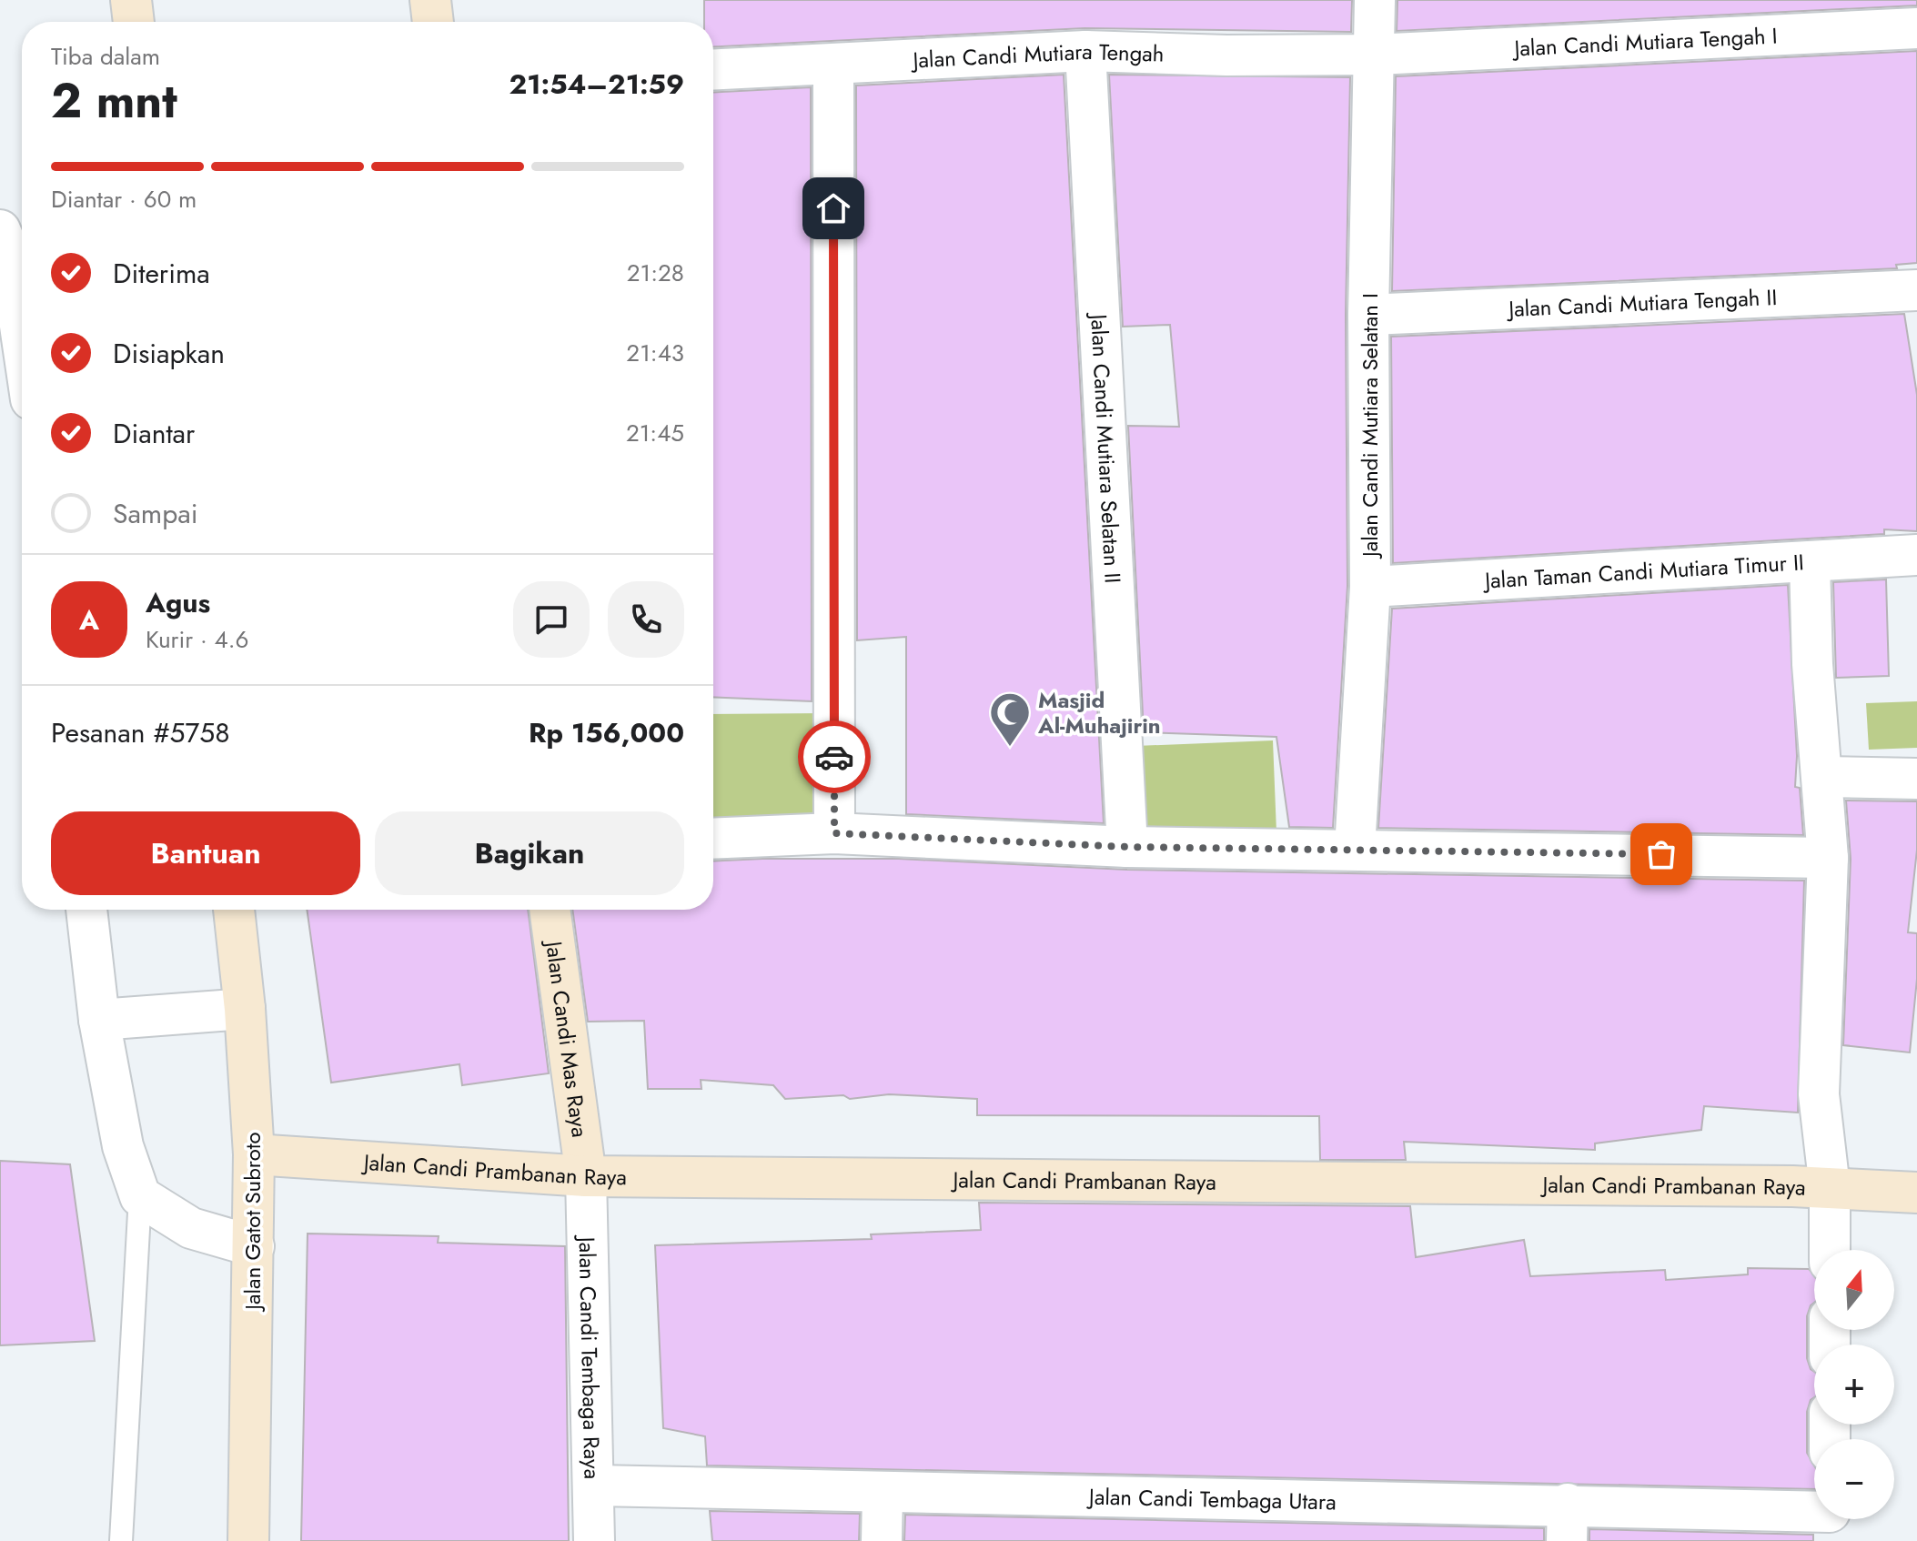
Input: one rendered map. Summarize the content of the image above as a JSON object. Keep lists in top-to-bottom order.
{
  "streets": {
    "street": [
      "Jalan Candi Mutiara Tengah I",
      "Jalan Candi Mutiara Tengah",
      "Jalan Candi Mutiara Tengah II",
      "Jalan Candi Mutiara Selatan I",
      "Jalan Candi Mutiara Selatan II",
      "Jalan Taman Candi Mutiara Timur II",
      "Jalan Candi Mas Raya",
      "Jalan Candi Prambanan Raya",
      "Jalan Gatot Subroto",
      "Jalan Candi Tembaga Raya",
      "Jalan Candi Tembaga Utara"
    ]
  },
  "crossings": [
    ["Jalan Candi Mutiara Tengah I", "Jalan Candi Mutiara Tengah"],
    ["Jalan Candi Mutiara Tengah I", "Jalan Candi Mutiara Selatan I"],
    ["Jalan Candi Mutiara Tengah", "Jalan Candi Mutiara Selatan I"],
    ["Jalan Candi Mutiara Tengah", "Jalan Candi Mutiara Selatan II"],
    ["Jalan Candi Mutiara Tengah II", "Jalan Candi Mutiara Selatan I"],
    ["Jalan Candi Mutiara Selatan I", "Jalan Taman Candi Mutiara Timur II"],
    ["Jalan Candi Mas Raya", "Jalan Candi Prambanan Raya"],
    ["Jalan Candi Mas Raya", "Jalan Candi Tembaga Raya"],
    ["Jalan Candi Prambanan Raya", "Jalan Gatot Subroto"],
    ["Jalan Candi Prambanan Raya", "Jalan Candi Tembaga Raya"],
    ["Jalan Candi Tembaga Raya", "Jalan Candi Tembaga Utara"]
  ],
  "places": {
    "mosque": ["Masjid Al-Muhajirin"]
  },
  "north": "top",
  "page": {
    "heading": ["2 mnt", "Tiba dalam", "21:54–21:59"],
    "panel": [
      "Agus",
      "Kurir · 4.6",
      "Pesanan #5758",
      "Rp 156,000"
    ],
    "bar": "Diantar · 60 m",
    "list": [
      ["Diterima", "21:28"],
      ["Disiapkan", "21:43"],
      ["Diantar", "21:45"],
      "Sampai"
    ],
    "round": "A",
    "buttons": ["Bantuan", "Bagikan"],
    "map_buttons": ["+", "−"]
  }
}
